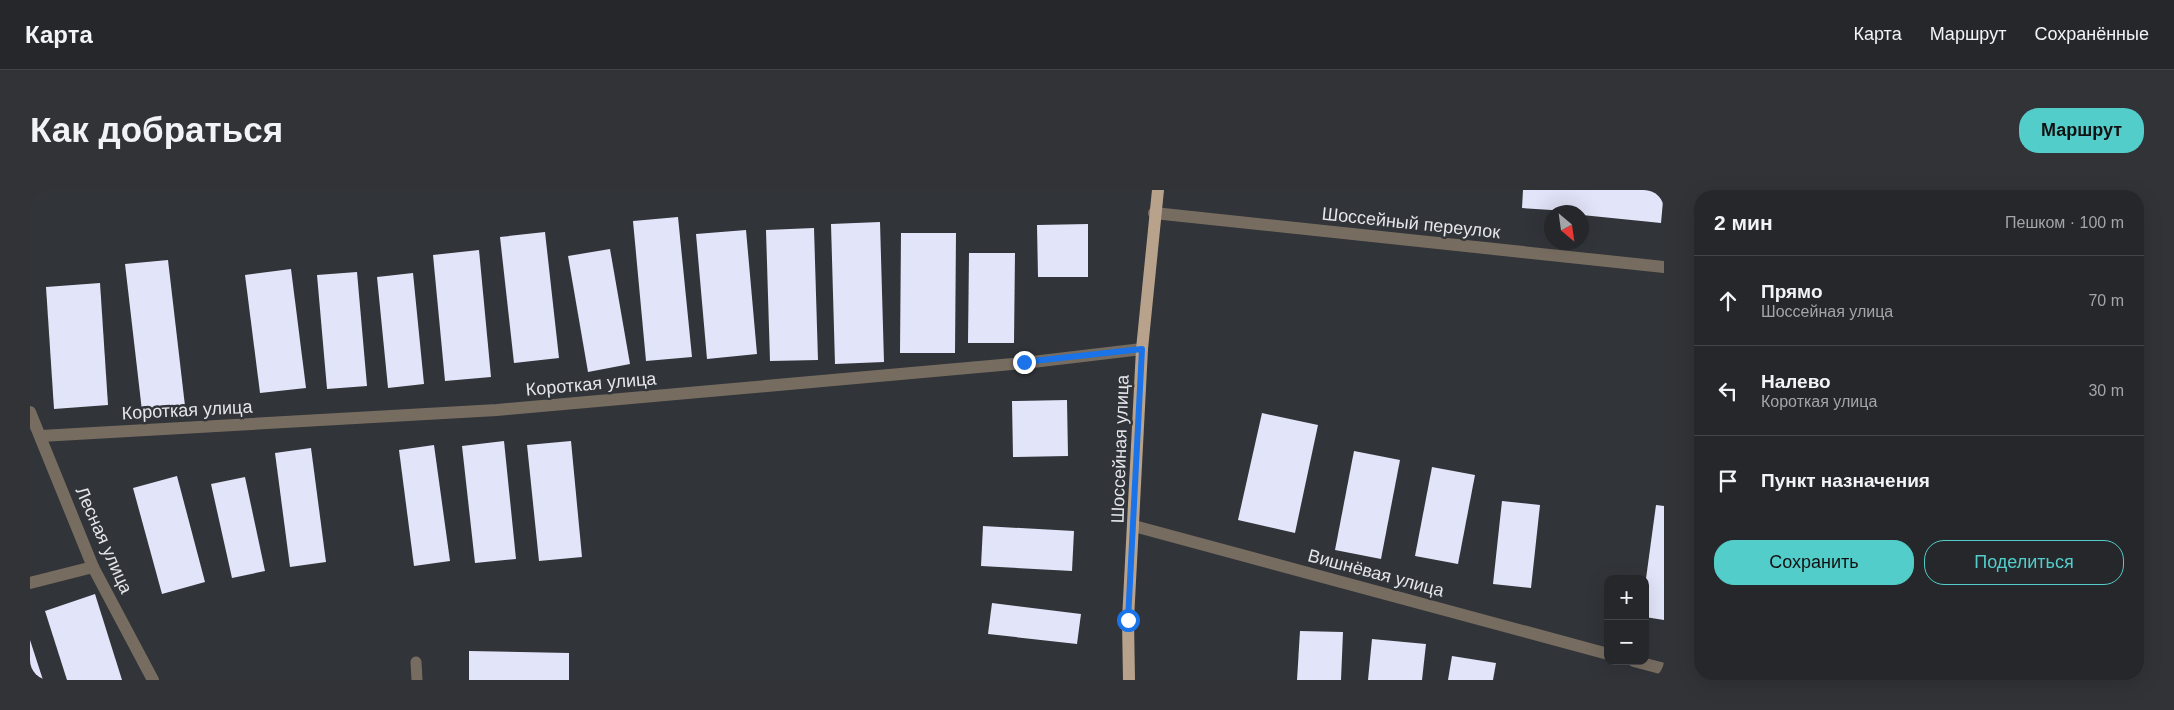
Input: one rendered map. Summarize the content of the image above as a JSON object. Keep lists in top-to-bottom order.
{
  "streets": {
    "main road": ["Шоссейная улица"],
    "street": [
      "Шоссейный переулок",
      "Короткая улица",
      "Лесная улица",
      "Вишнёвая улица"
    ]
  },
  "crossings": [
    ["Шоссейный переулок", "Шоссейная улица"],
    ["Короткая улица", "Шоссейная улица"],
    ["Короткая улица", "Лесная улица"],
    ["Шоссейная улица", "Вишнёвая улица"]
  ],
  "north": "bottom right",
  "page": {
    "header": "Карта",
    "nav": ["Карта", "Маршрут", "Сохранённые"],
    "buttons": [
      "Маршрут",
      ["Сохранить", "Поделиться"]
    ],
    "title": "Как добраться",
    "heading": ["2 мин", "Пешком · 100 m"],
    "list": [
      ["Прямо", "Шоссейная улица", "70 m"],
      ["Налево", "Короткая улица", "30 m"],
      "Пункт назначения"
    ],
    "map_buttons": ["+", "−"]
  }
}
